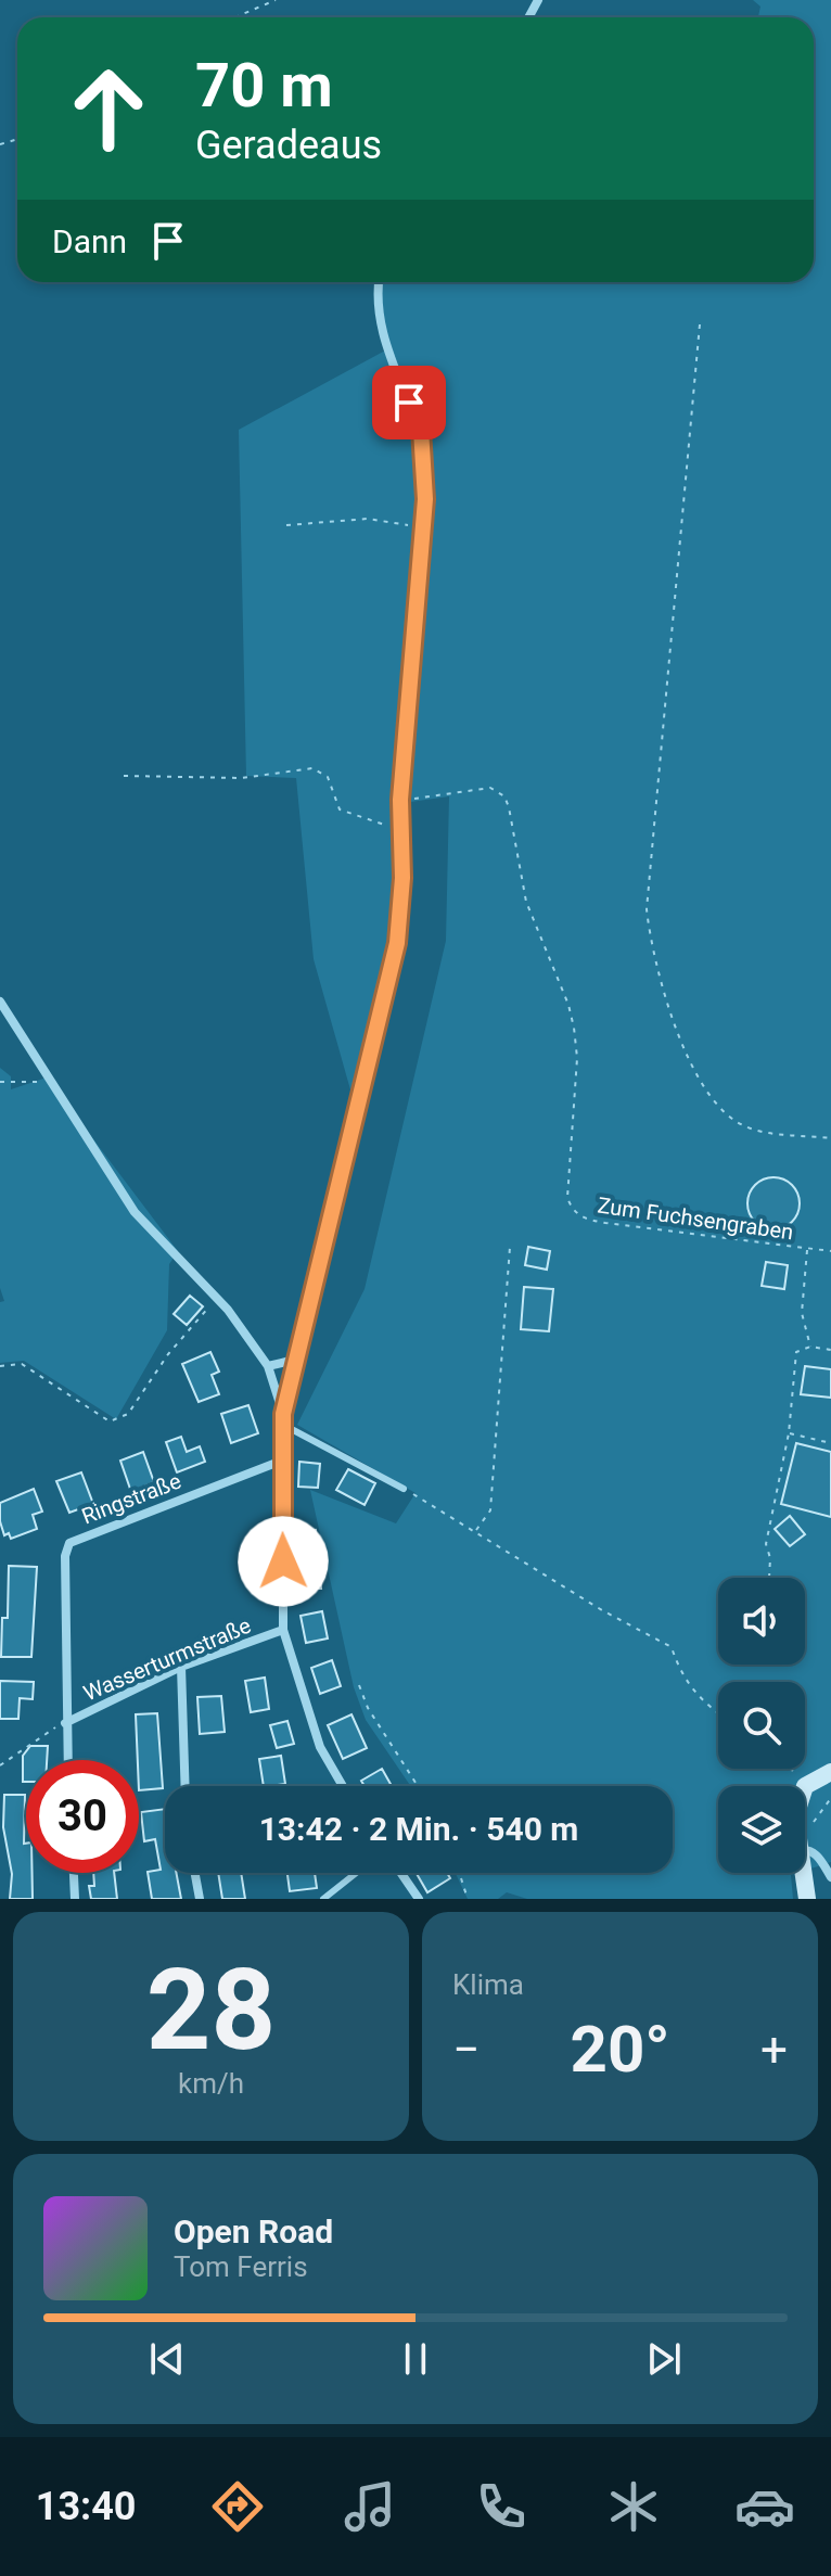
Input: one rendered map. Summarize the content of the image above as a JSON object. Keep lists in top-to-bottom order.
{
  "streets": {
    "street": ["Ringstraße", "Wasserturmstraße"],
    "path": ["Zum Fuchsengraben"]
  },
  "crossings": [
    ["Ringstraße", "Wasserturmstraße"]
  ],
  "page": {
    "turn": ["70 m", "Geradeaus"],
    "then": "Dann",
    "limit": "30",
    "trip": "13:42 · 2 Min. · 540 m",
    "tile": [
      ["28", "km/h"],
      "Klima"
    ],
    "heat": ["−", "20°", "+"],
    "song": ["Open Road", "Tom Ferris"],
    "tabs": "13:40"
  }
}
